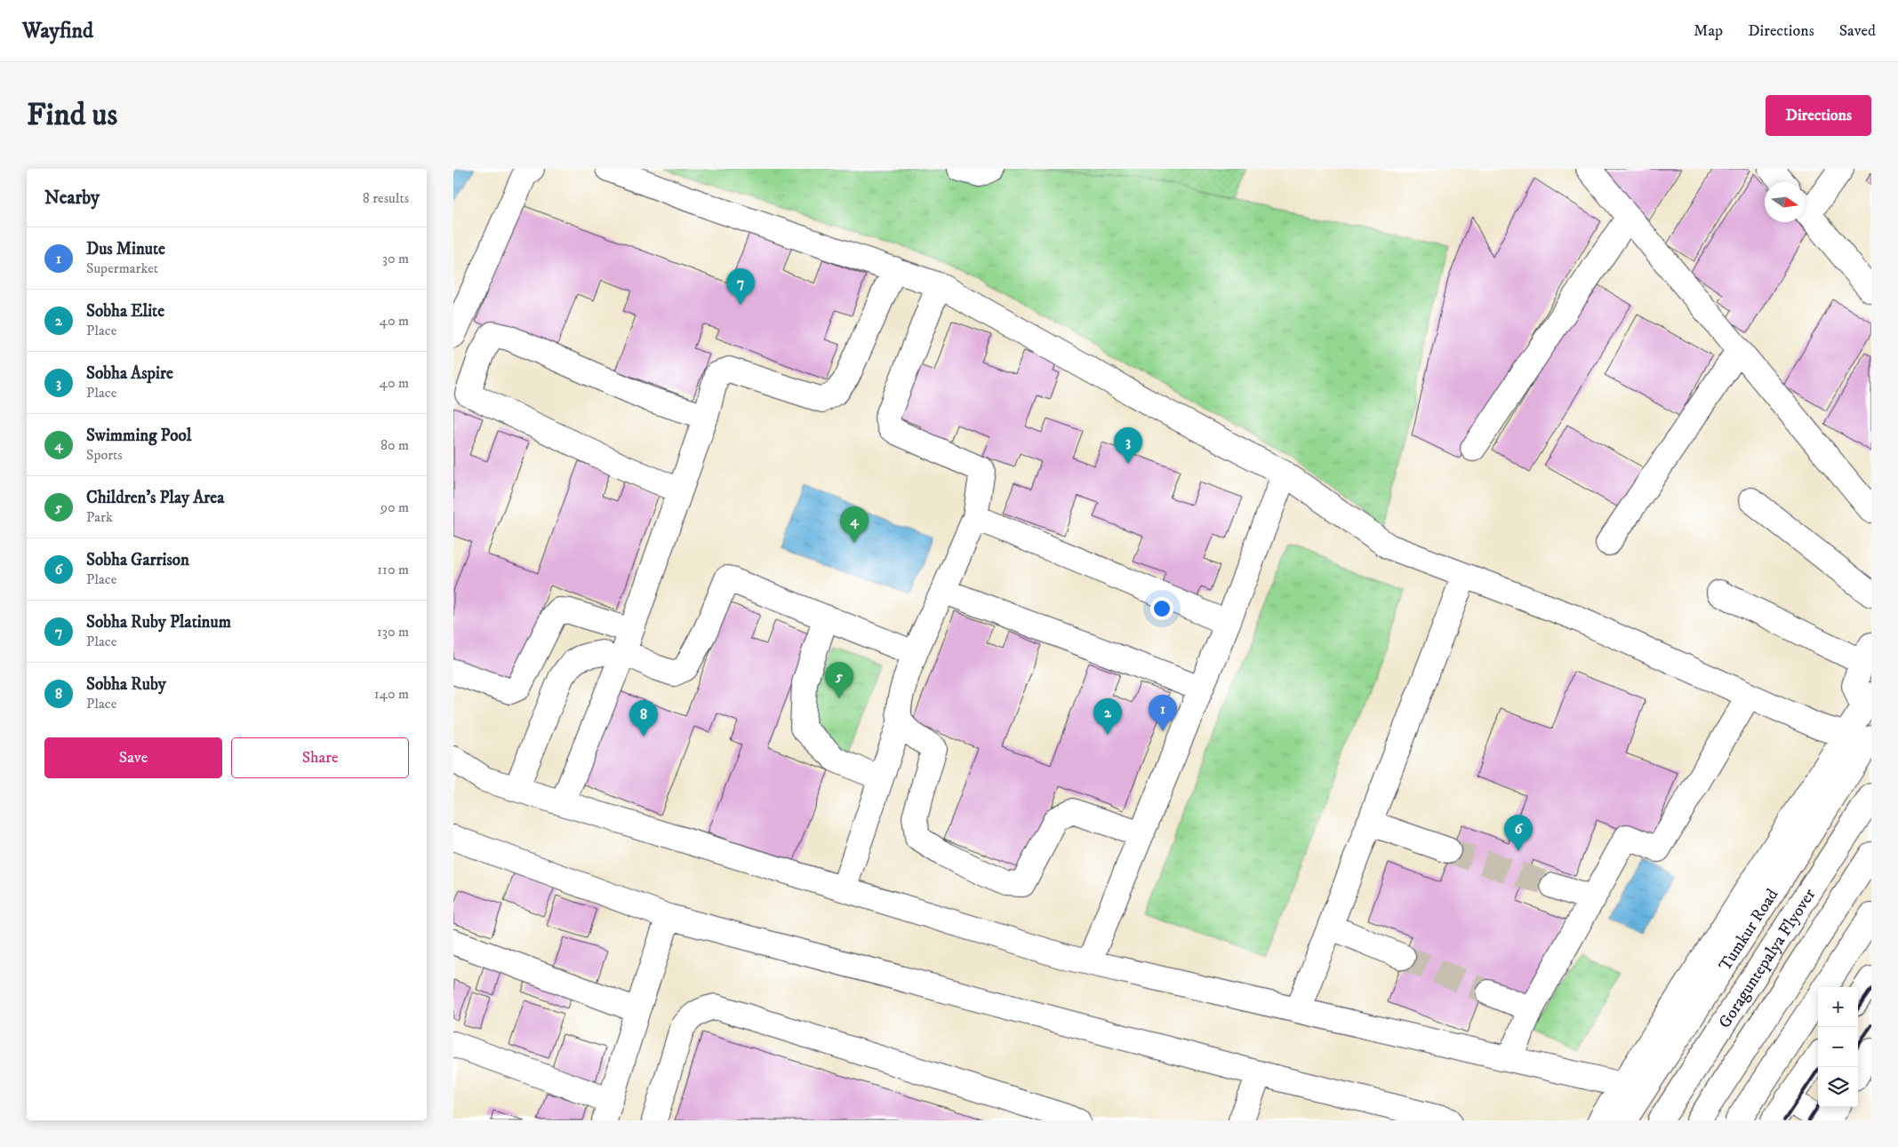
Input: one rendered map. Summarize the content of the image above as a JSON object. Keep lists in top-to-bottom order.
{
  "streets": {
    "main road": ["Tumkur Road", "Goraguntepalya Flyover"]
  },
  "north": "right",
  "page": {
    "header": "Wayfind",
    "nav": ["Map", "Directions", "Saved"],
    "buttons": [
      "Directions",
      ["Save", "Share"]
    ],
    "title": "Find us",
    "heading": ["Nearby", "8 results"],
    "list": [
      {
        "mark": "1",
        "name": "Dus Minute",
        "note": "Supermarket",
        "value": "30 m"
      },
      {
        "mark": "2",
        "name": "Sobha Elite",
        "note": "Place",
        "value": "40 m"
      },
      {
        "mark": "3",
        "name": "Sobha Aspire",
        "note": "Place",
        "value": "40 m"
      },
      {
        "mark": "4",
        "name": "Swimming Pool",
        "note": "Sports",
        "value": "80 m"
      },
      {
        "mark": "5",
        "name": "Children's Play Area",
        "note": "Park",
        "value": "90 m"
      },
      {
        "mark": "6",
        "name": "Sobha Garrison",
        "note": "Place",
        "value": "110 m"
      },
      {
        "mark": "7",
        "name": "Sobha Ruby Platinum",
        "note": "Place",
        "value": "130 m"
      },
      {
        "mark": "8",
        "name": "Sobha Ruby",
        "note": "Place",
        "value": "140 m"
      }
    ],
    "pins": [
      "7",
      "3",
      "4",
      "5",
      "1",
      "2",
      "8",
      "6"
    ],
    "map_buttons": ["+", "−"]
  }
}
